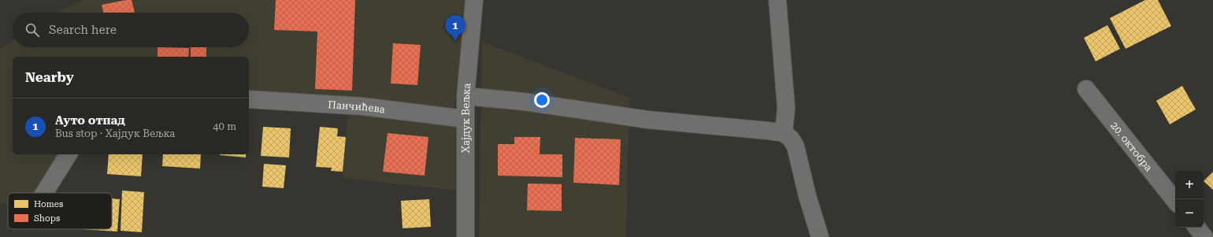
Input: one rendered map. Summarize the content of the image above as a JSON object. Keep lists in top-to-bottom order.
{
  "streets": {
    "street": ["Панчићева", "Хајдук Вељка", "20. октобра"]
  },
  "crossings": [
    ["Панчићева", "Хајдук Вељка"]
  ],
  "legend": ["Homes", "Shops"],
  "page": {
    "search": "Search here",
    "pins": "1",
    "heading": "Nearby",
    "list": [
      {
        "mark": "1",
        "name": "Ауто отпад",
        "note": "Bus stop · Хајдук Вељка",
        "value": "40 m"
      }
    ],
    "map_buttons": ["+", "−"]
  }
}
